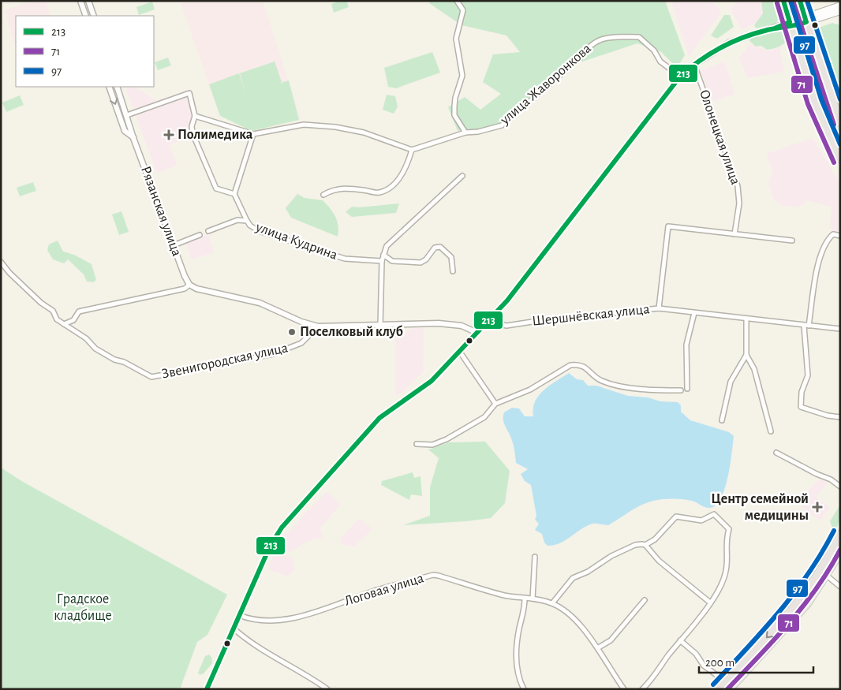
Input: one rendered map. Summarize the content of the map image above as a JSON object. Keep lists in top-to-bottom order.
{
  "streets": {
    "street": [
      "улица Жаворонкова",
      "Олонецкая улица",
      "Рязанская улица",
      "улица Кудрина",
      "Шершнёвская улица",
      "Звенигородская улица",
      "Логовая улица"
    ]
  },
  "parks": ["Градское кладбище"],
  "places": {
    "health": ["Полимедика", "Центр семейной медицины"],
    "other": ["Поселковый клуб"]
  },
  "lines": ["transit line 213", "transit line 97", "transit line 71"],
  "legend": ["213", "71", "97"],
  "scale_bar": "200 m"
}
